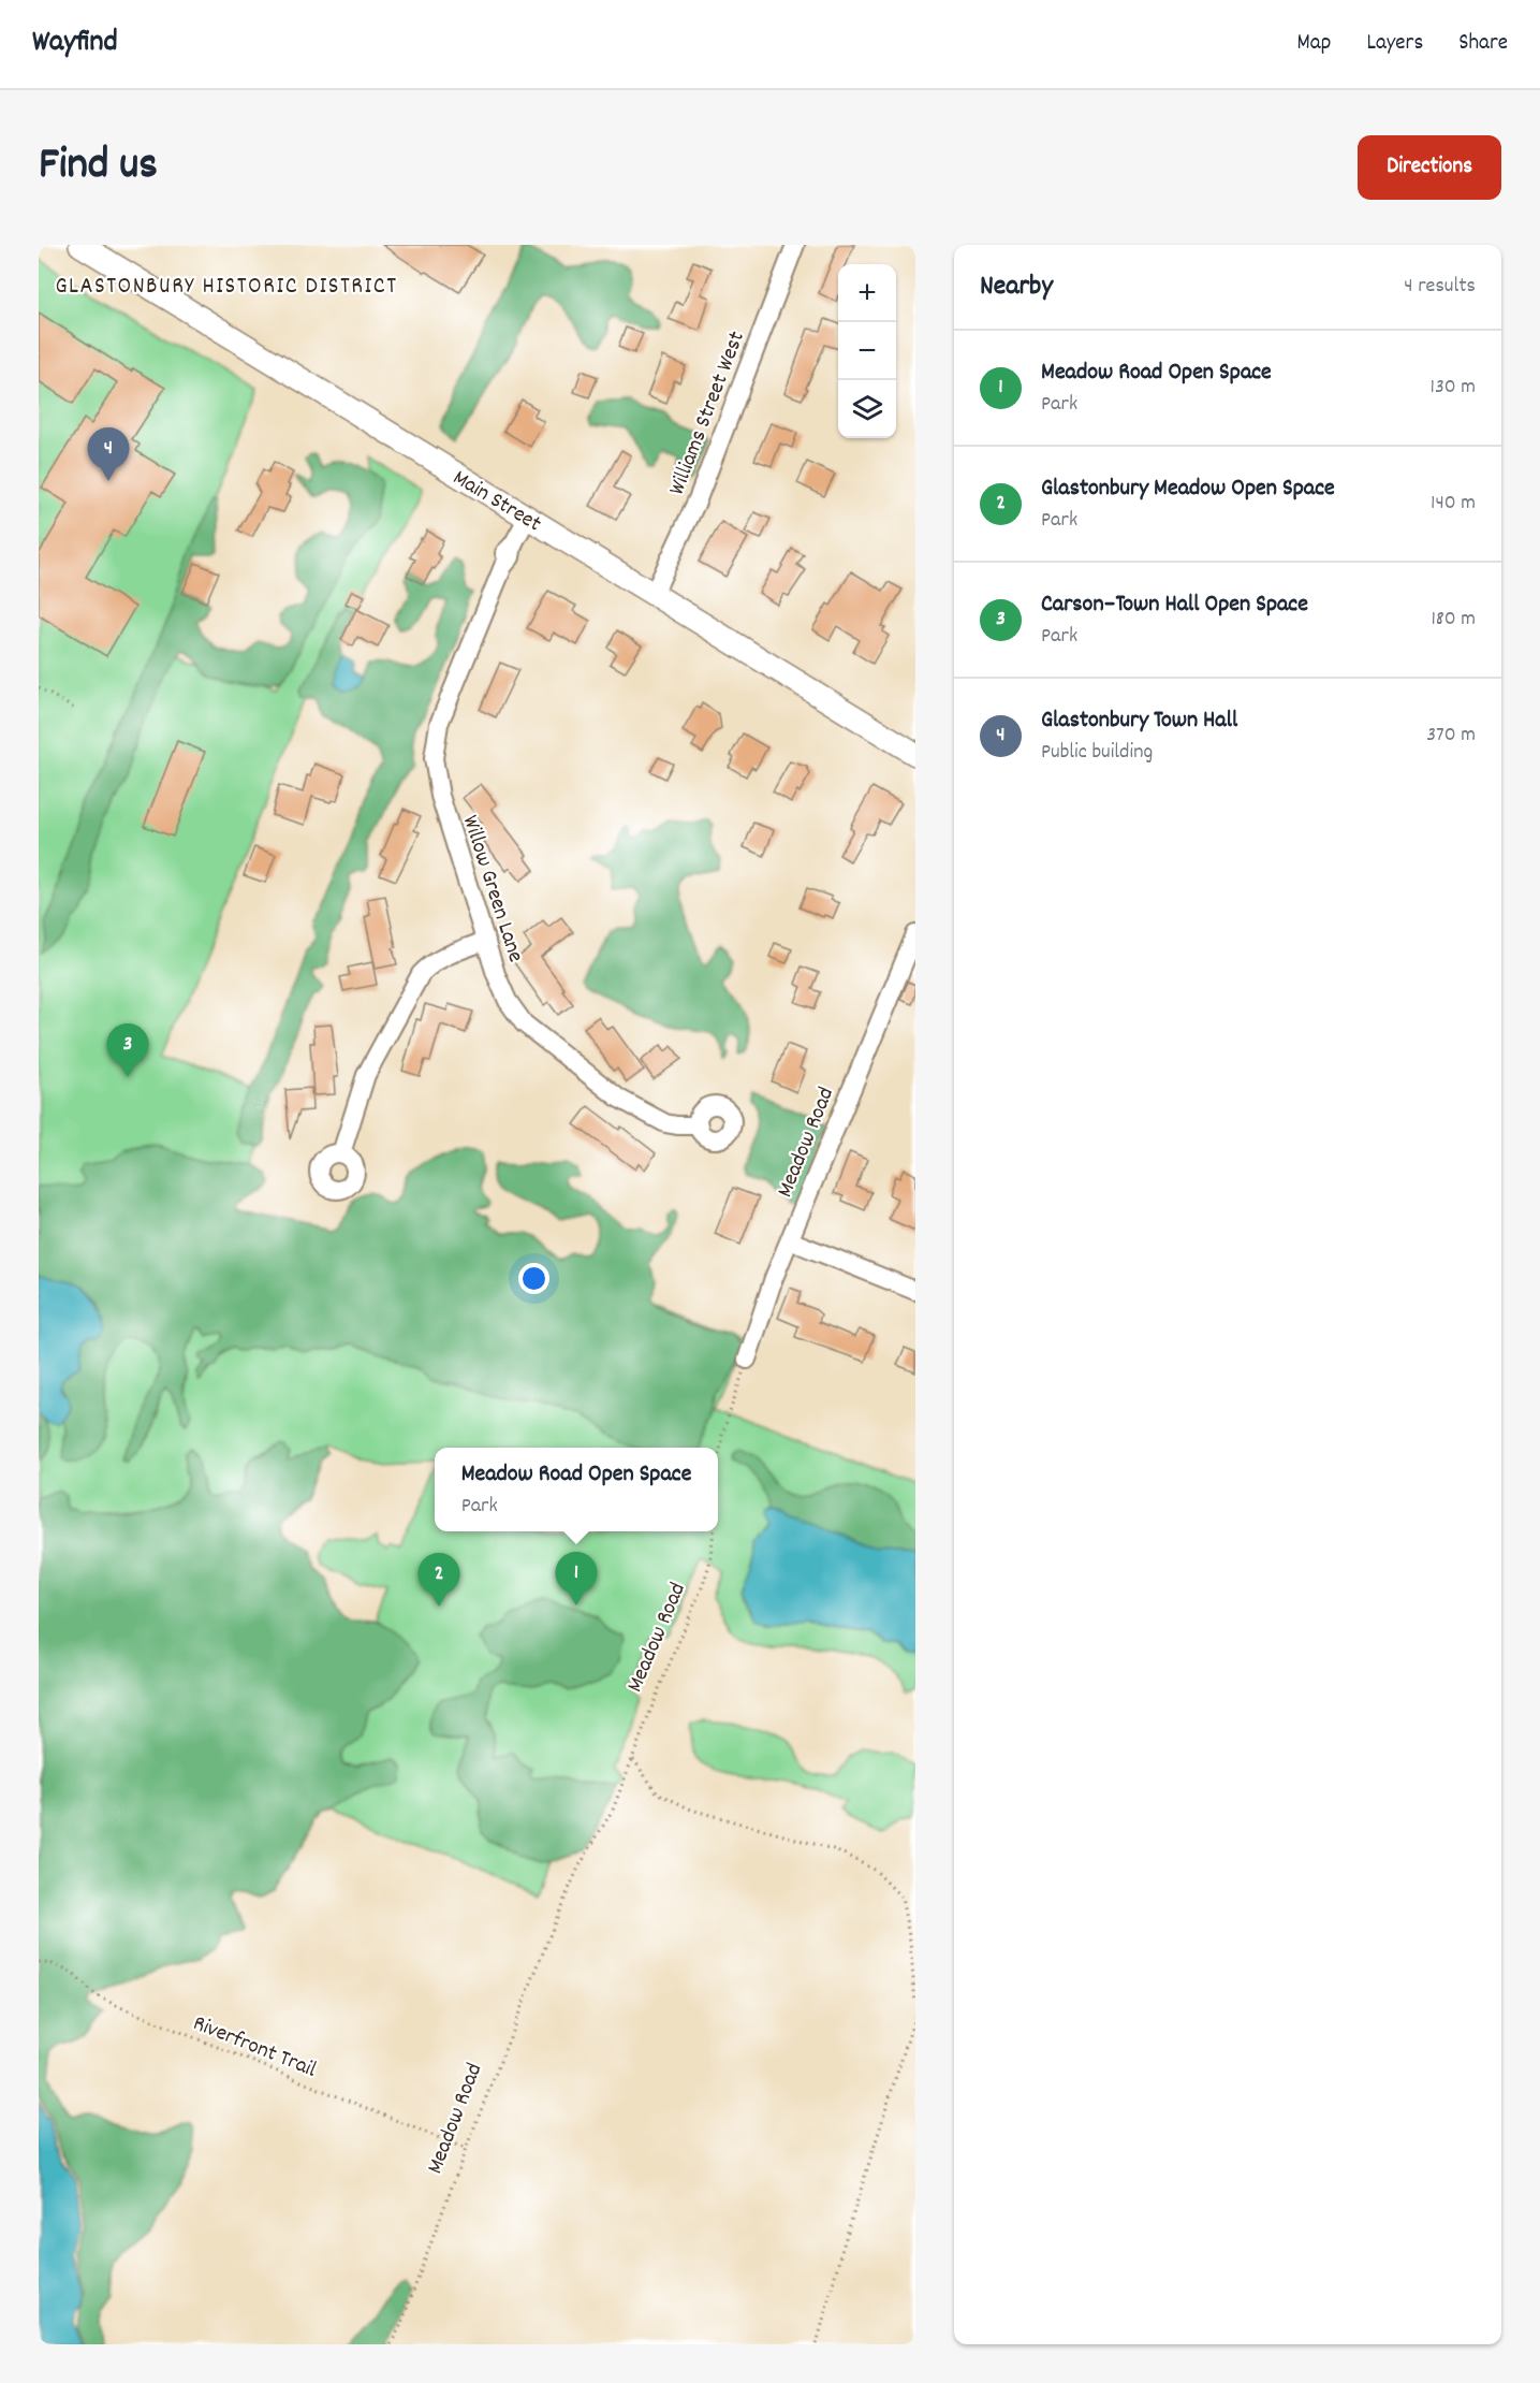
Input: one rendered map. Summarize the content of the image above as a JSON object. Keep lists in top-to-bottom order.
{
  "streets": {
    "main road": ["Main Street"],
    "street": ["Williams Street West", "Willow Green Lane", "Meadow Road"],
    "path": ["Riverfront Trail"]
  },
  "crossings": [
    ["Williams Street West", "Main Street"],
    ["Main Street", "Willow Green Lane"],
    ["Meadow Road", "Riverfront Trail"]
  ],
  "districts": ["GLASTONBURY HISTORIC DISTRICT"],
  "page": {
    "header": "Wayfind",
    "nav": ["Map", "Layers", "Share"],
    "title": "Find us",
    "buttons": "Directions",
    "heading": ["Nearby", "4 results"],
    "map_buttons": ["+", "−"],
    "list": [
      {
        "mark": "1",
        "name": "Meadow Road Open Space",
        "note": "Park",
        "value": "130 m"
      },
      {
        "mark": "2",
        "name": "Glastonbury Meadow Open Space",
        "note": "Park",
        "value": "140 m"
      },
      {
        "mark": "3",
        "name": "Carson–Town Hall Open Space",
        "note": "Park",
        "value": "180 m"
      },
      {
        "mark": "4",
        "name": "Glastonbury Town Hall",
        "note": "Public building",
        "value": "370 m"
      }
    ],
    "pins": [
      "4",
      "3",
      "1",
      "2"
    ],
    "popup": ["Meadow Road Open Space", "Park"]
  }
}
